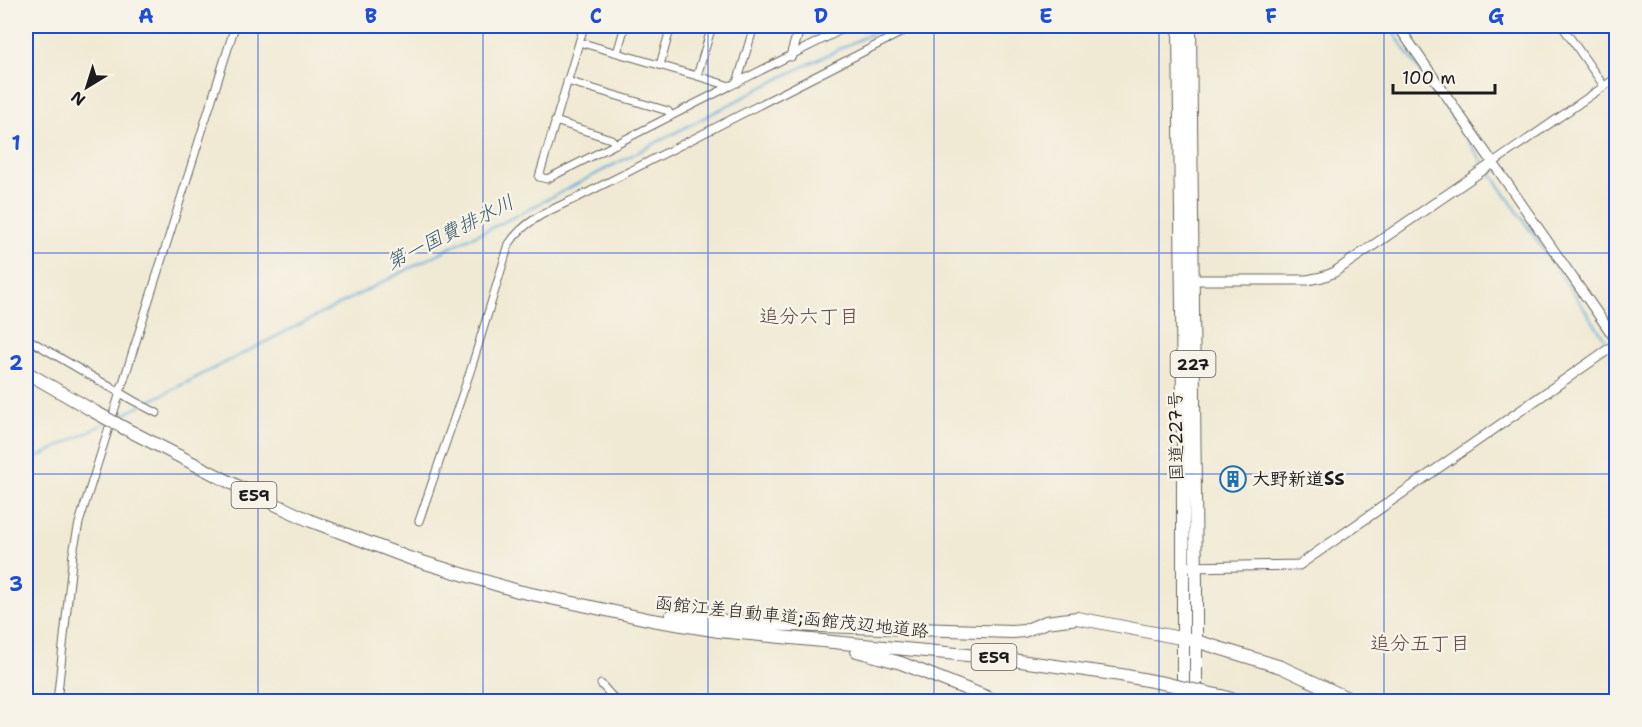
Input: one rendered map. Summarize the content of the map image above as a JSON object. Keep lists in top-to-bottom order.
{
  "streets": {
    "highway": [
      "227",
      "国道227号",
      "E59",
      "函館江差自動車道;函館茂辺地道路"
    ]
  },
  "districts": ["追分六丁目", "追分五丁目"],
  "water": ["第一国費排水川"],
  "places": {
    "building": ["大野新道SS"]
  },
  "scale_bar": "100 m",
  "north": "bottom left",
  "grid": {
    "columns": [
      "A",
      "B",
      "C",
      "D",
      "E",
      "F",
      "G"
    ],
    "rows": ["1", "2", "3"]
  }
}
